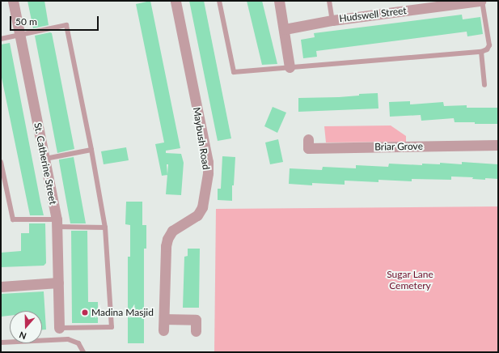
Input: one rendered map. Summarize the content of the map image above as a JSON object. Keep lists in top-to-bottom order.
{
  "streets": {
    "street": [
      "Hudswell Street",
      "Maybush Road",
      "Briar Grove",
      "St. Catherine Street"
    ]
  },
  "parks": ["Sugar Lane Cemetery"],
  "places": ["Madina Masjid"],
  "scale_bar": "50 m",
  "north": "bottom"
}
